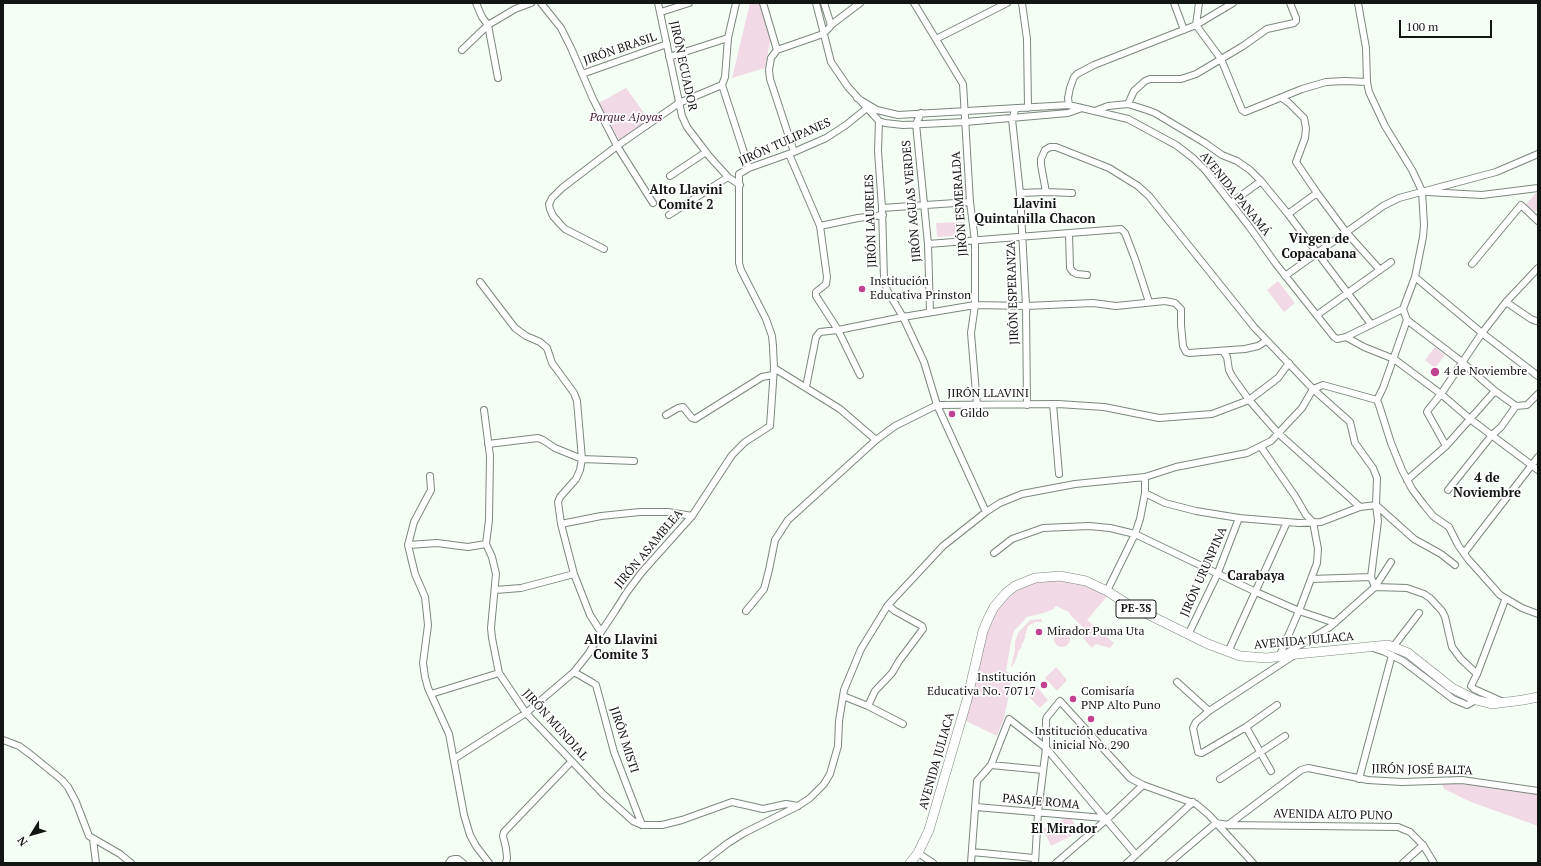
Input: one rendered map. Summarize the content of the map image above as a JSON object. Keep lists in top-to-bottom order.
{
  "streets": {
    "highway": ["PE-3S", "AVENIDA JULIACA"],
    "street": [
      "JIRÓN BRASIL",
      "JIRÓN ECUADOR",
      "JIRÓN TULIPANES",
      "AVENIDA PANAMÁ",
      "JIRÓN AGUAS VERDES",
      "JIRÓN ESMERALDA",
      "JIRÓN LAURELES",
      "JIRÓN ESPERANZA",
      "JIRÓN LLAVINI",
      "JIRÓN ASAMBLEA",
      "JIRÓN URUNPINA",
      "JIRÓN MUNDIAL",
      "JIRÓN MISTI",
      "JIRÓN JOSÉ BALTA",
      "PASAJE ROMA",
      "AVENIDA ALTO PUNO"
    ]
  },
  "crossings": [
    ["JIRÓN BRASIL", "JIRÓN ECUADOR"],
    ["JIRÓN ECUADOR", "JIRÓN TULIPANES"],
    ["JIRÓN TULIPANES", "AVENIDA PANAMÁ"],
    ["AVENIDA PANAMÁ", "JIRÓN AGUAS VERDES"],
    ["AVENIDA PANAMÁ", "JIRÓN ESMERALDA"],
    ["AVENIDA PANAMÁ", "JIRÓN LAURELES"],
    ["AVENIDA PANAMÁ", "JIRÓN ESPERANZA"],
    ["JIRÓN ESMERALDA", "JIRÓN LLAVINI"],
    ["JIRÓN LAURELES", "JIRÓN LLAVINI"],
    ["JIRÓN ESPERANZA", "JIRÓN LLAVINI"],
    ["JIRÓN ASAMBLEA", "JIRÓN MUNDIAL"],
    ["JIRÓN ASAMBLEA", "JIRÓN MISTI"],
    ["JIRÓN URUNPINA", "AVENIDA JULIACA"],
    ["JIRÓN MUNDIAL", "JIRÓN MISTI"],
    ["JIRÓN JOSÉ BALTA", "AVENIDA ALTO PUNO"]
  ],
  "districts": [
    "Alto Llavini Comite 2",
    "Llavini Quintanilla Chacon",
    "Virgen de Copacabana",
    "4 de Noviembre",
    "Carabaya",
    "Alto Llavini Comite 3",
    "El Mirador"
  ],
  "parks": ["Parque Ajoyas"],
  "places": [
    "Institución Educativa Prinston",
    "4 de Noviembre",
    "Gildo",
    "Mirador Puma Uta",
    "Institución Educativa No. 70717",
    "Comisaría PNP Alto Puno",
    "Institución educativa inicial No. 290"
  ],
  "scale_bar": "100 m",
  "north": "bottom left"
}
